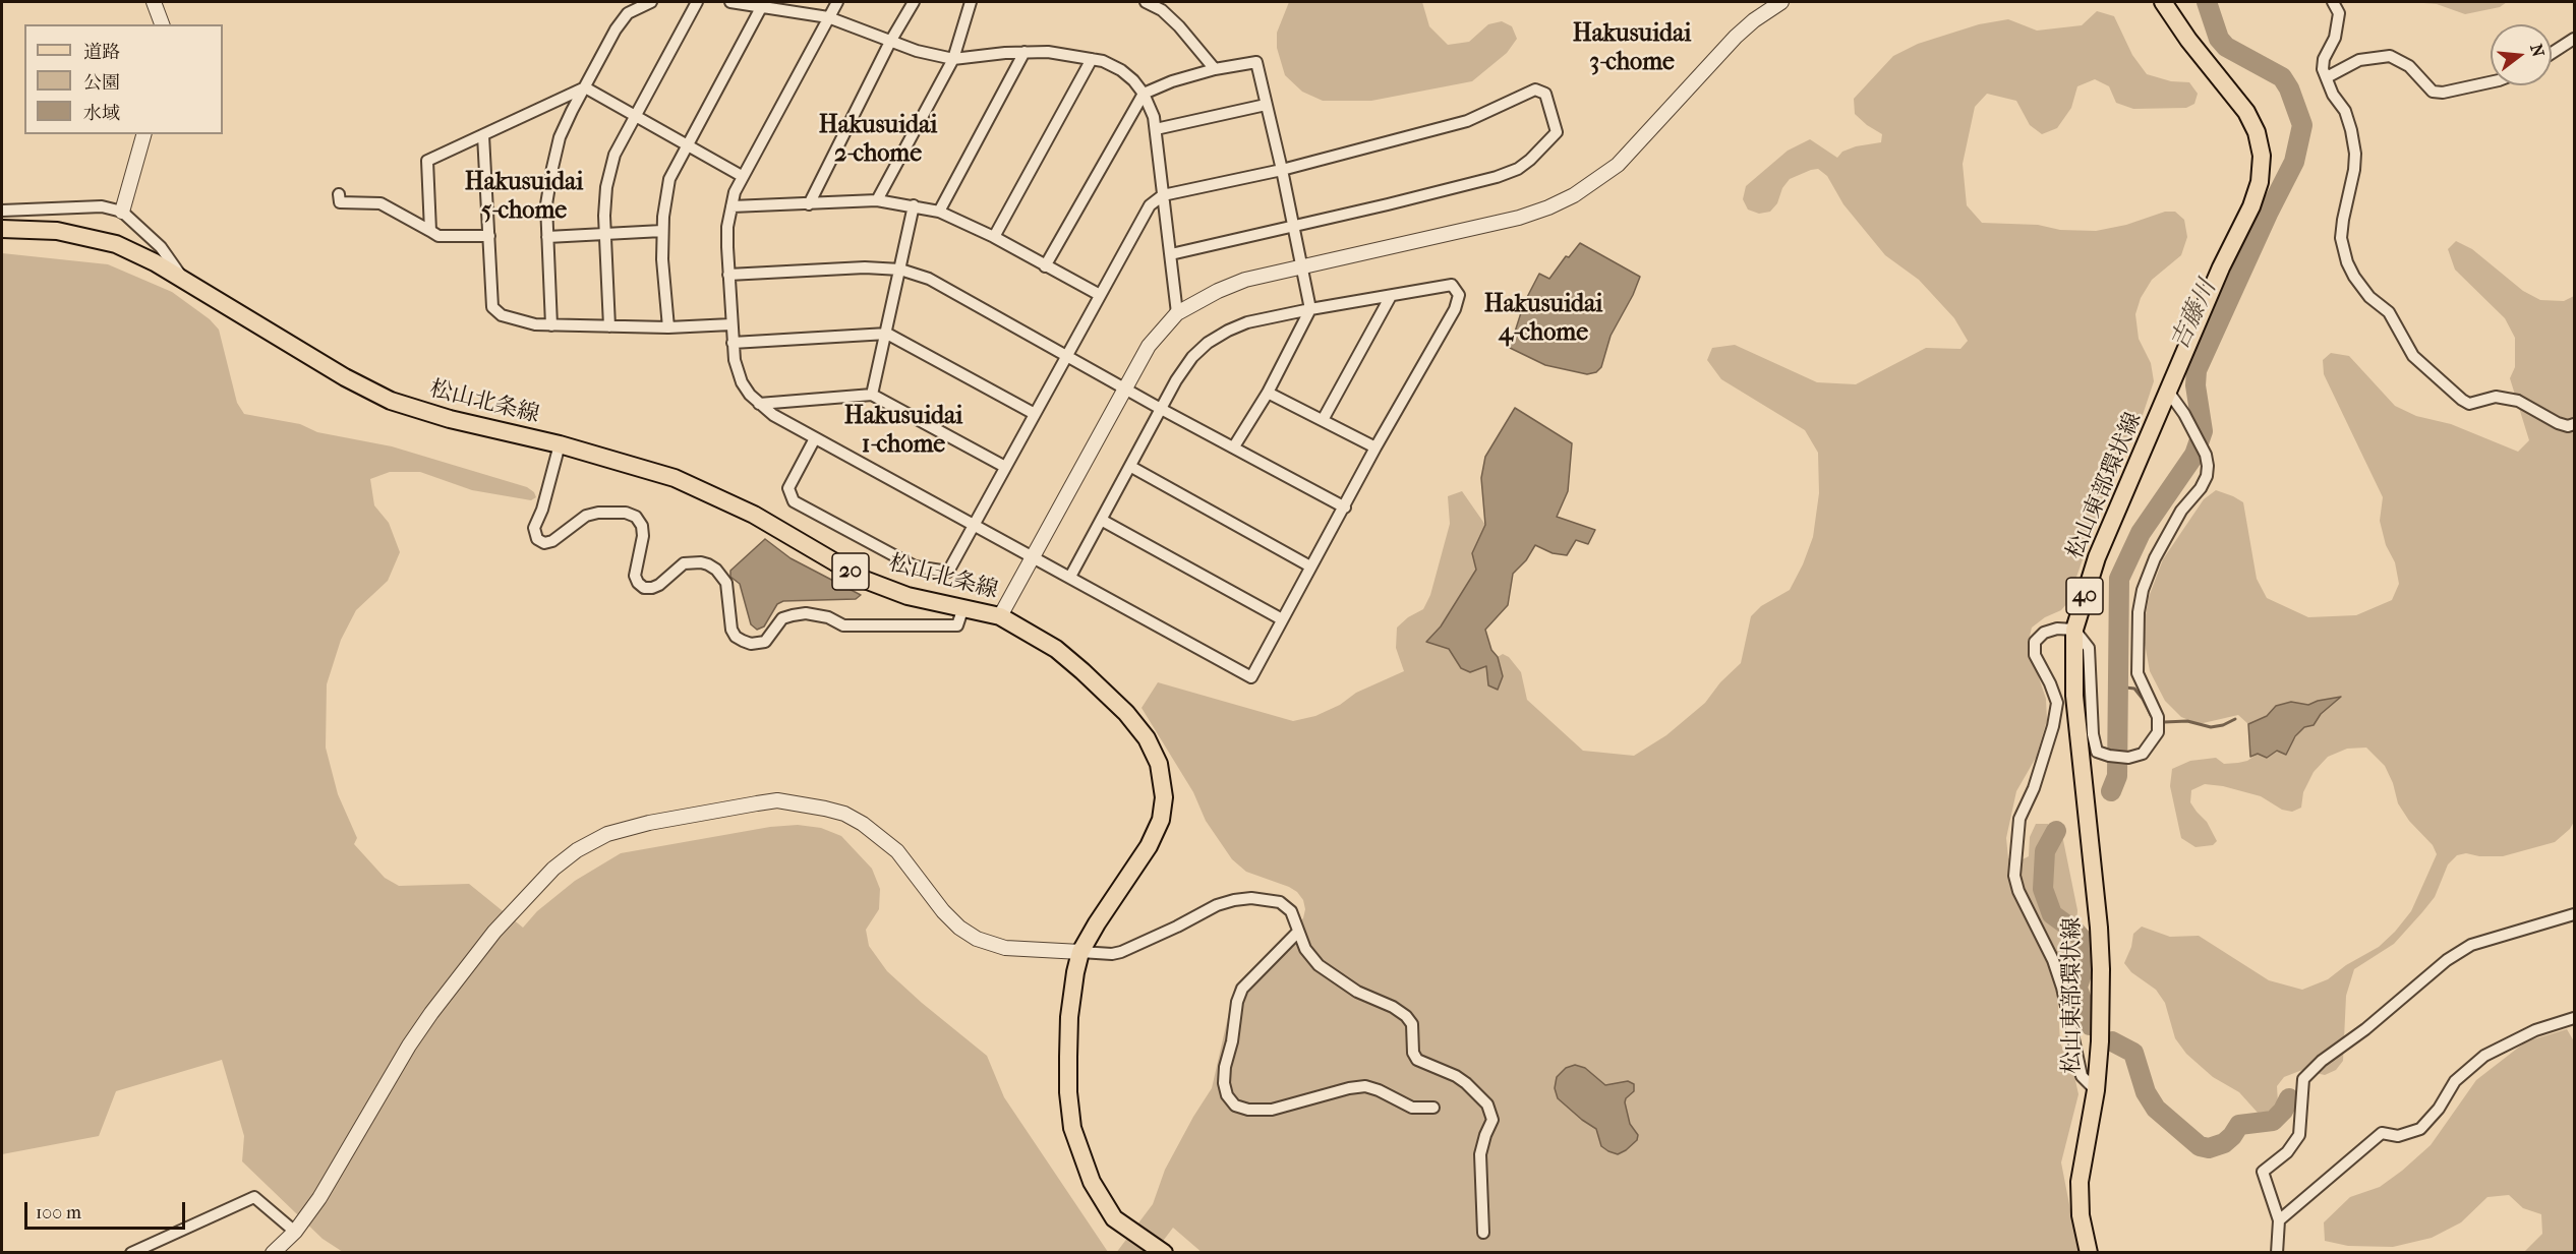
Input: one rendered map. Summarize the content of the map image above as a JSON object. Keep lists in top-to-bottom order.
{
  "streets": {
    "main road": [
      "松山北条線",
      "松山東部環状線",
      "20",
      "40"
    ]
  },
  "districts": [
    "Hakusuidai 3-chome",
    "Hakusuidai 2-chome",
    "Hakusuidai 5-chome",
    "Hakusuidai 4-chome",
    "Hakusuidai 1-chome"
  ],
  "water": ["吉藤川"],
  "legend": ["道路", "公園", "水域"],
  "scale_bar": "100 m",
  "north": "right"
}
